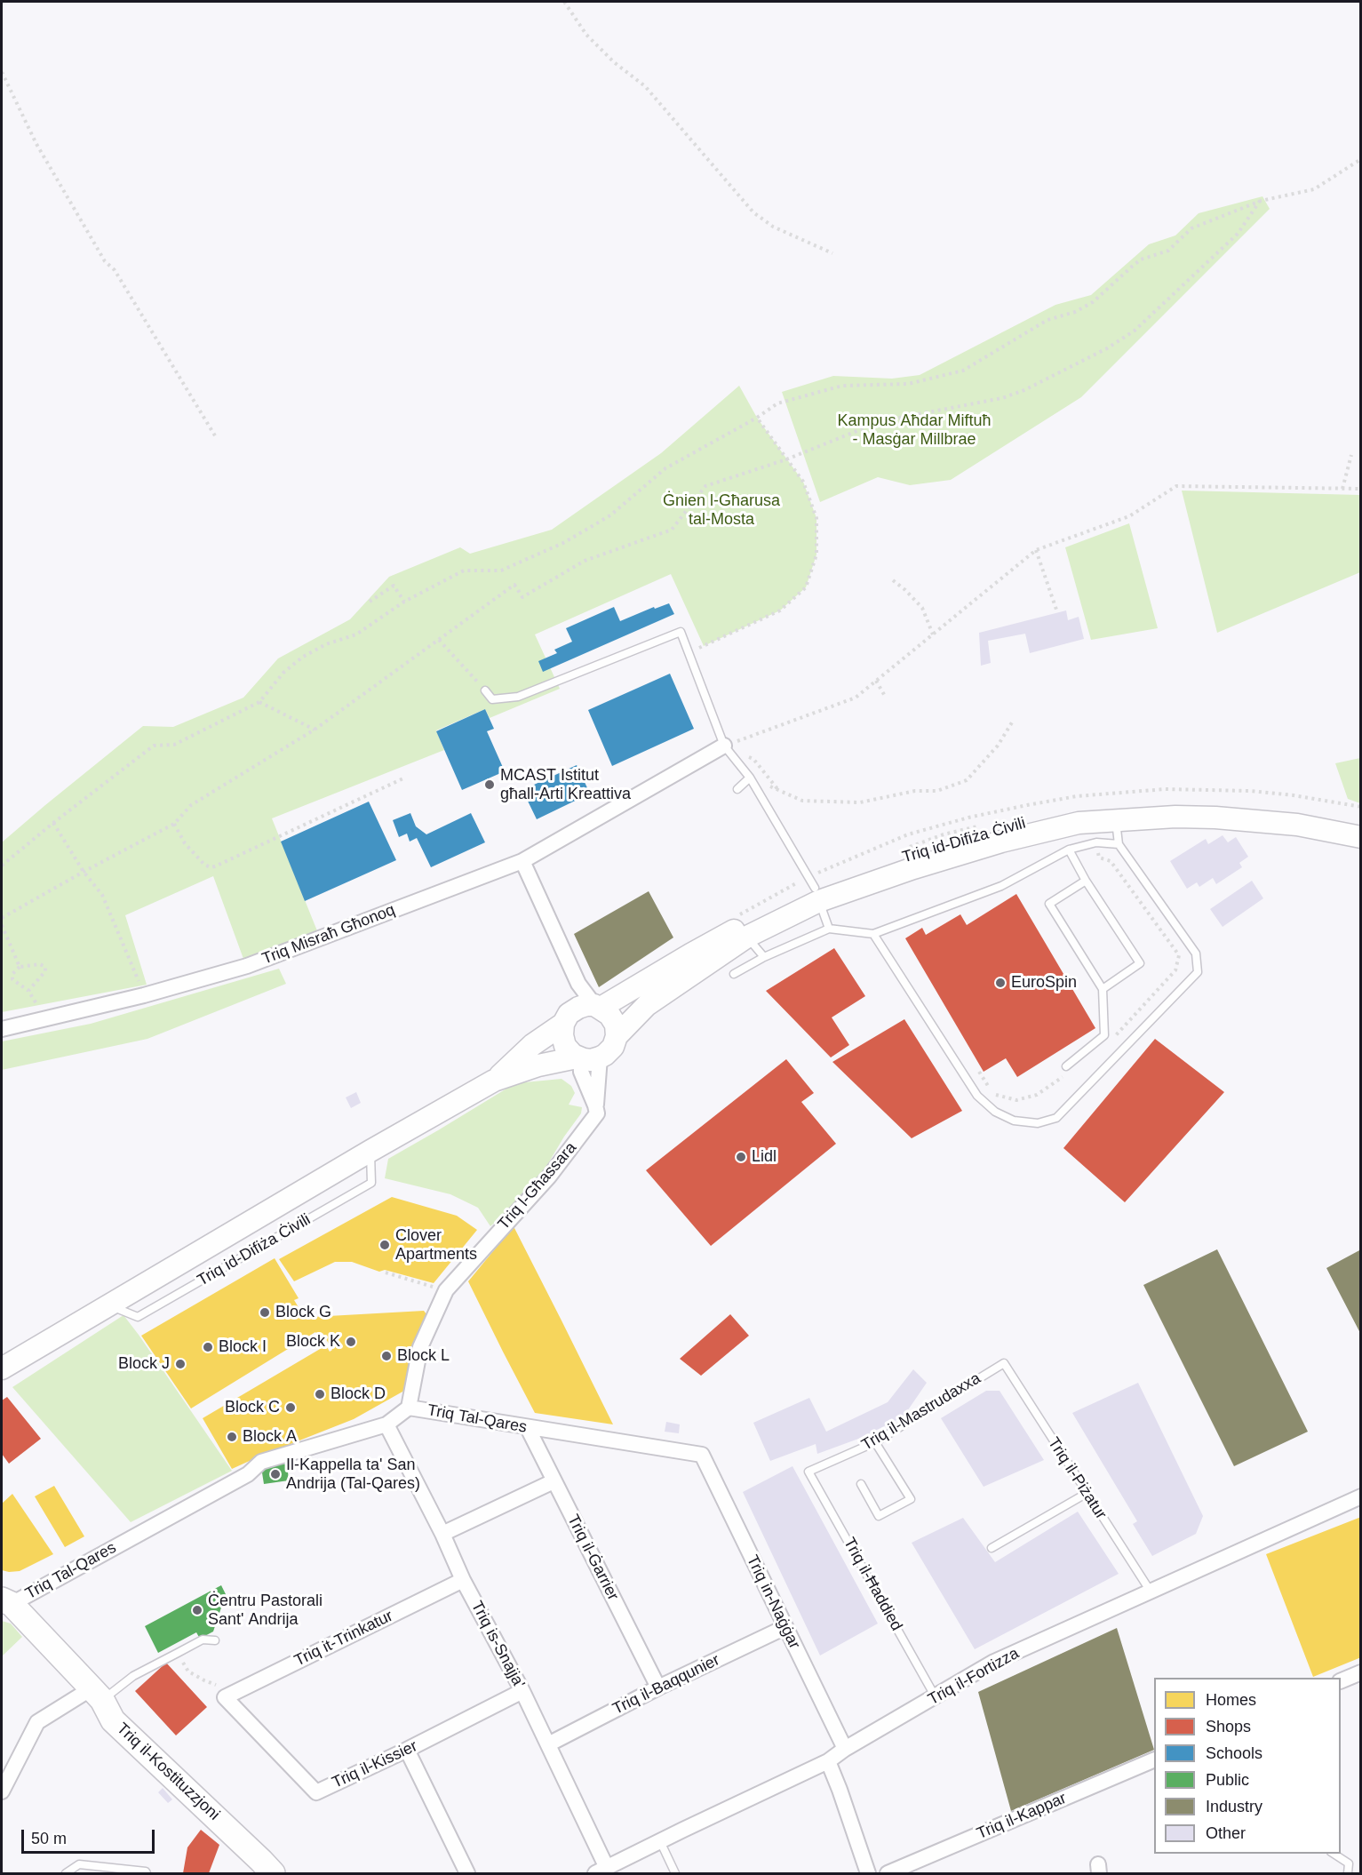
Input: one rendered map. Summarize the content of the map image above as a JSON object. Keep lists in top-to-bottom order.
{
  "streets": {
    "main road": ["Triq id-Difiża Ċivili", "Triq il-Kostituzzjoni"],
    "street": [
      "Triq Misraħ Għonoq",
      "Triq l-Għassara",
      "Triq Tal-Qares",
      "Triq il-Ġarrier",
      "Triq in-Naġġar",
      "Triq it-Trinkatur",
      "Triq is-Snajja'",
      "Triq il-Fortizza",
      "Triq il-Baqqunier",
      "Triq il-Kissier",
      "Triq il-Kappar"
    ],
    "lane": ["Triq il-Mastrudaxxa", "Triq il-Piżatur", "Triq il-Ħaddied"]
  },
  "crossings": [
    ["Triq id-Difiża Ċivili", "Triq l-Għassara"],
    ["Triq l-Għassara", "Triq Tal-Qares"],
    ["Triq il-Mastrudaxxa", "Triq il-Piżatur"],
    ["Triq il-Mastrudaxxa", "Triq il-Ħaddied"],
    ["Triq Tal-Qares", "Triq il-Ġarrier"],
    ["Triq Tal-Qares", "Triq in-Naġġar"],
    ["Triq Tal-Qares", "Triq is-Snajja'"],
    ["Triq Tal-Qares", "Triq il-Kostituzzjoni"],
    ["Triq il-Piżatur", "Triq il-Fortizza"],
    ["Triq il-Ġarrier", "Triq il-Baqqunier"],
    ["Triq il-Ħaddied", "Triq il-Fortizza"],
    ["Triq in-Naġġar", "Triq il-Fortizza"],
    ["Triq in-Naġġar", "Triq il-Baqqunier"],
    ["Triq it-Trinkatur", "Triq is-Snajja'"],
    ["Triq it-Trinkatur", "Triq il-Kissier"],
    ["Triq is-Snajja'", "Triq il-Fortizza"],
    ["Triq is-Snajja'", "Triq il-Baqqunier"],
    ["Triq is-Snajja'", "Triq il-Kissier"]
  ],
  "parks": ["Kampus Aħdar Miftuħ - Masġar Millbrae", "Ġnien l-Għarusa tal-Mosta"],
  "places": [
    "MCAST Istitut għall-Arti Kreattiva",
    "EuroSpin",
    "Lidl",
    "Clover Apartments",
    "Block G",
    "Block K",
    "Block I",
    "Block L",
    "Block J",
    "Block D",
    "Block C",
    "Block A",
    "Il-Kappella ta' San Andrija (Tal-Qares)",
    "Ċentru Pastorali Sant' Andrija"
  ],
  "legend": [
    "Homes",
    "Shops",
    "Schools",
    "Public",
    "Industry",
    "Other"
  ],
  "scale_bar": "50 m"
}
